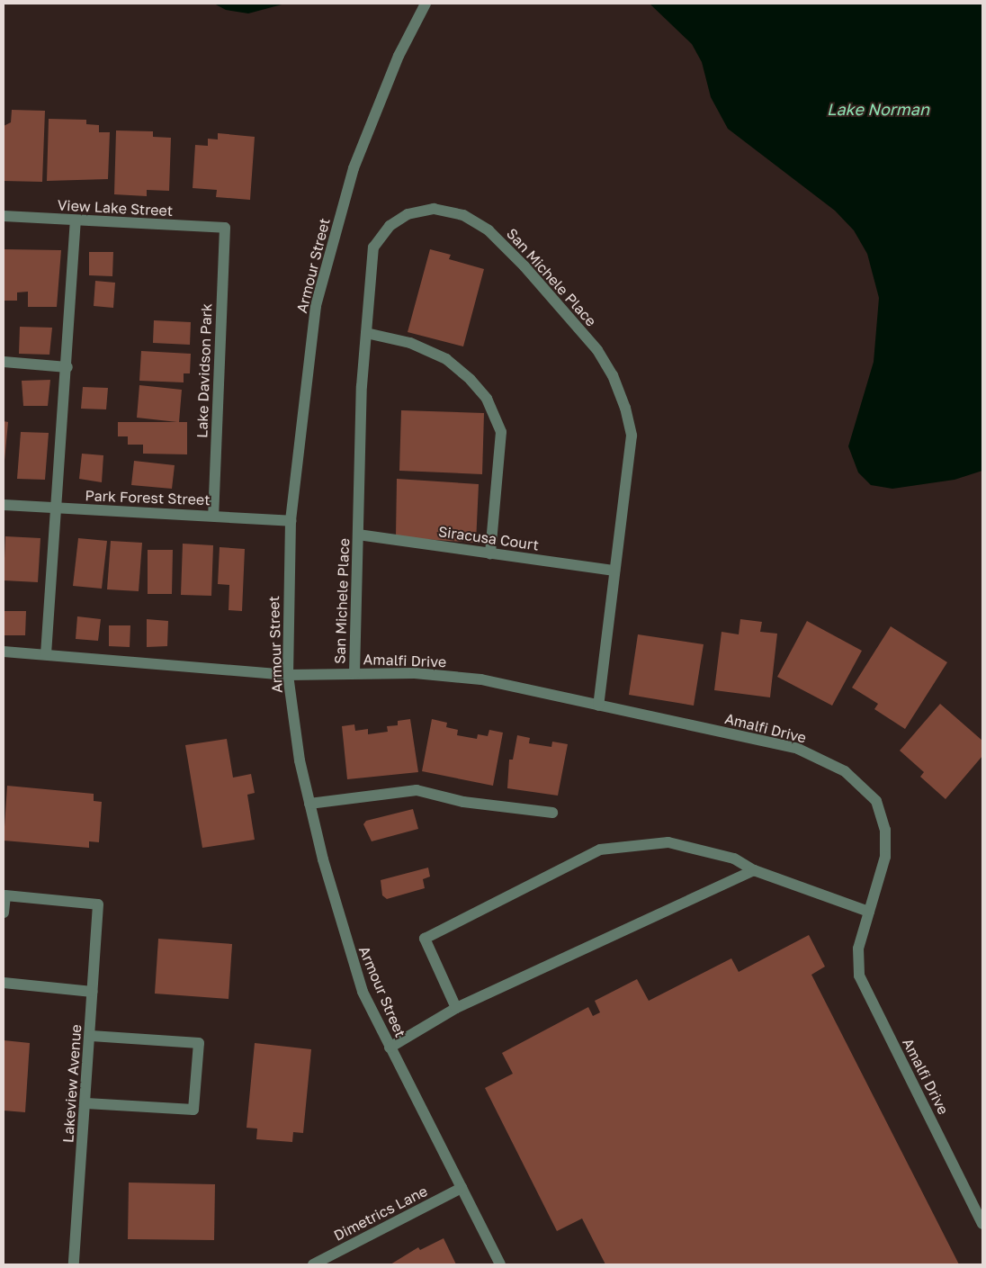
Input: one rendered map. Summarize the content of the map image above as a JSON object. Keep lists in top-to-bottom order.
{
  "streets": {
    "street": [
      "View Lake Street",
      "Armour Street",
      "San Michele Place",
      "Lake Davidson Park",
      "Park Forest Street",
      "Siracusa Court",
      "Amalfi Drive",
      "Lakeview Avenue",
      "Dimetrics Lane"
    ]
  },
  "crossings": [
    ["View Lake Street", "Lake Davidson Park"],
    ["Armour Street", "Park Forest Street"],
    ["Armour Street", "Amalfi Drive"],
    ["Armour Street", "Dimetrics Lane"],
    ["San Michele Place", "Siracusa Court"],
    ["San Michele Place", "Amalfi Drive"],
    ["Lake Davidson Park", "Park Forest Street"]
  ],
  "water": ["Lake Norman"]
}
